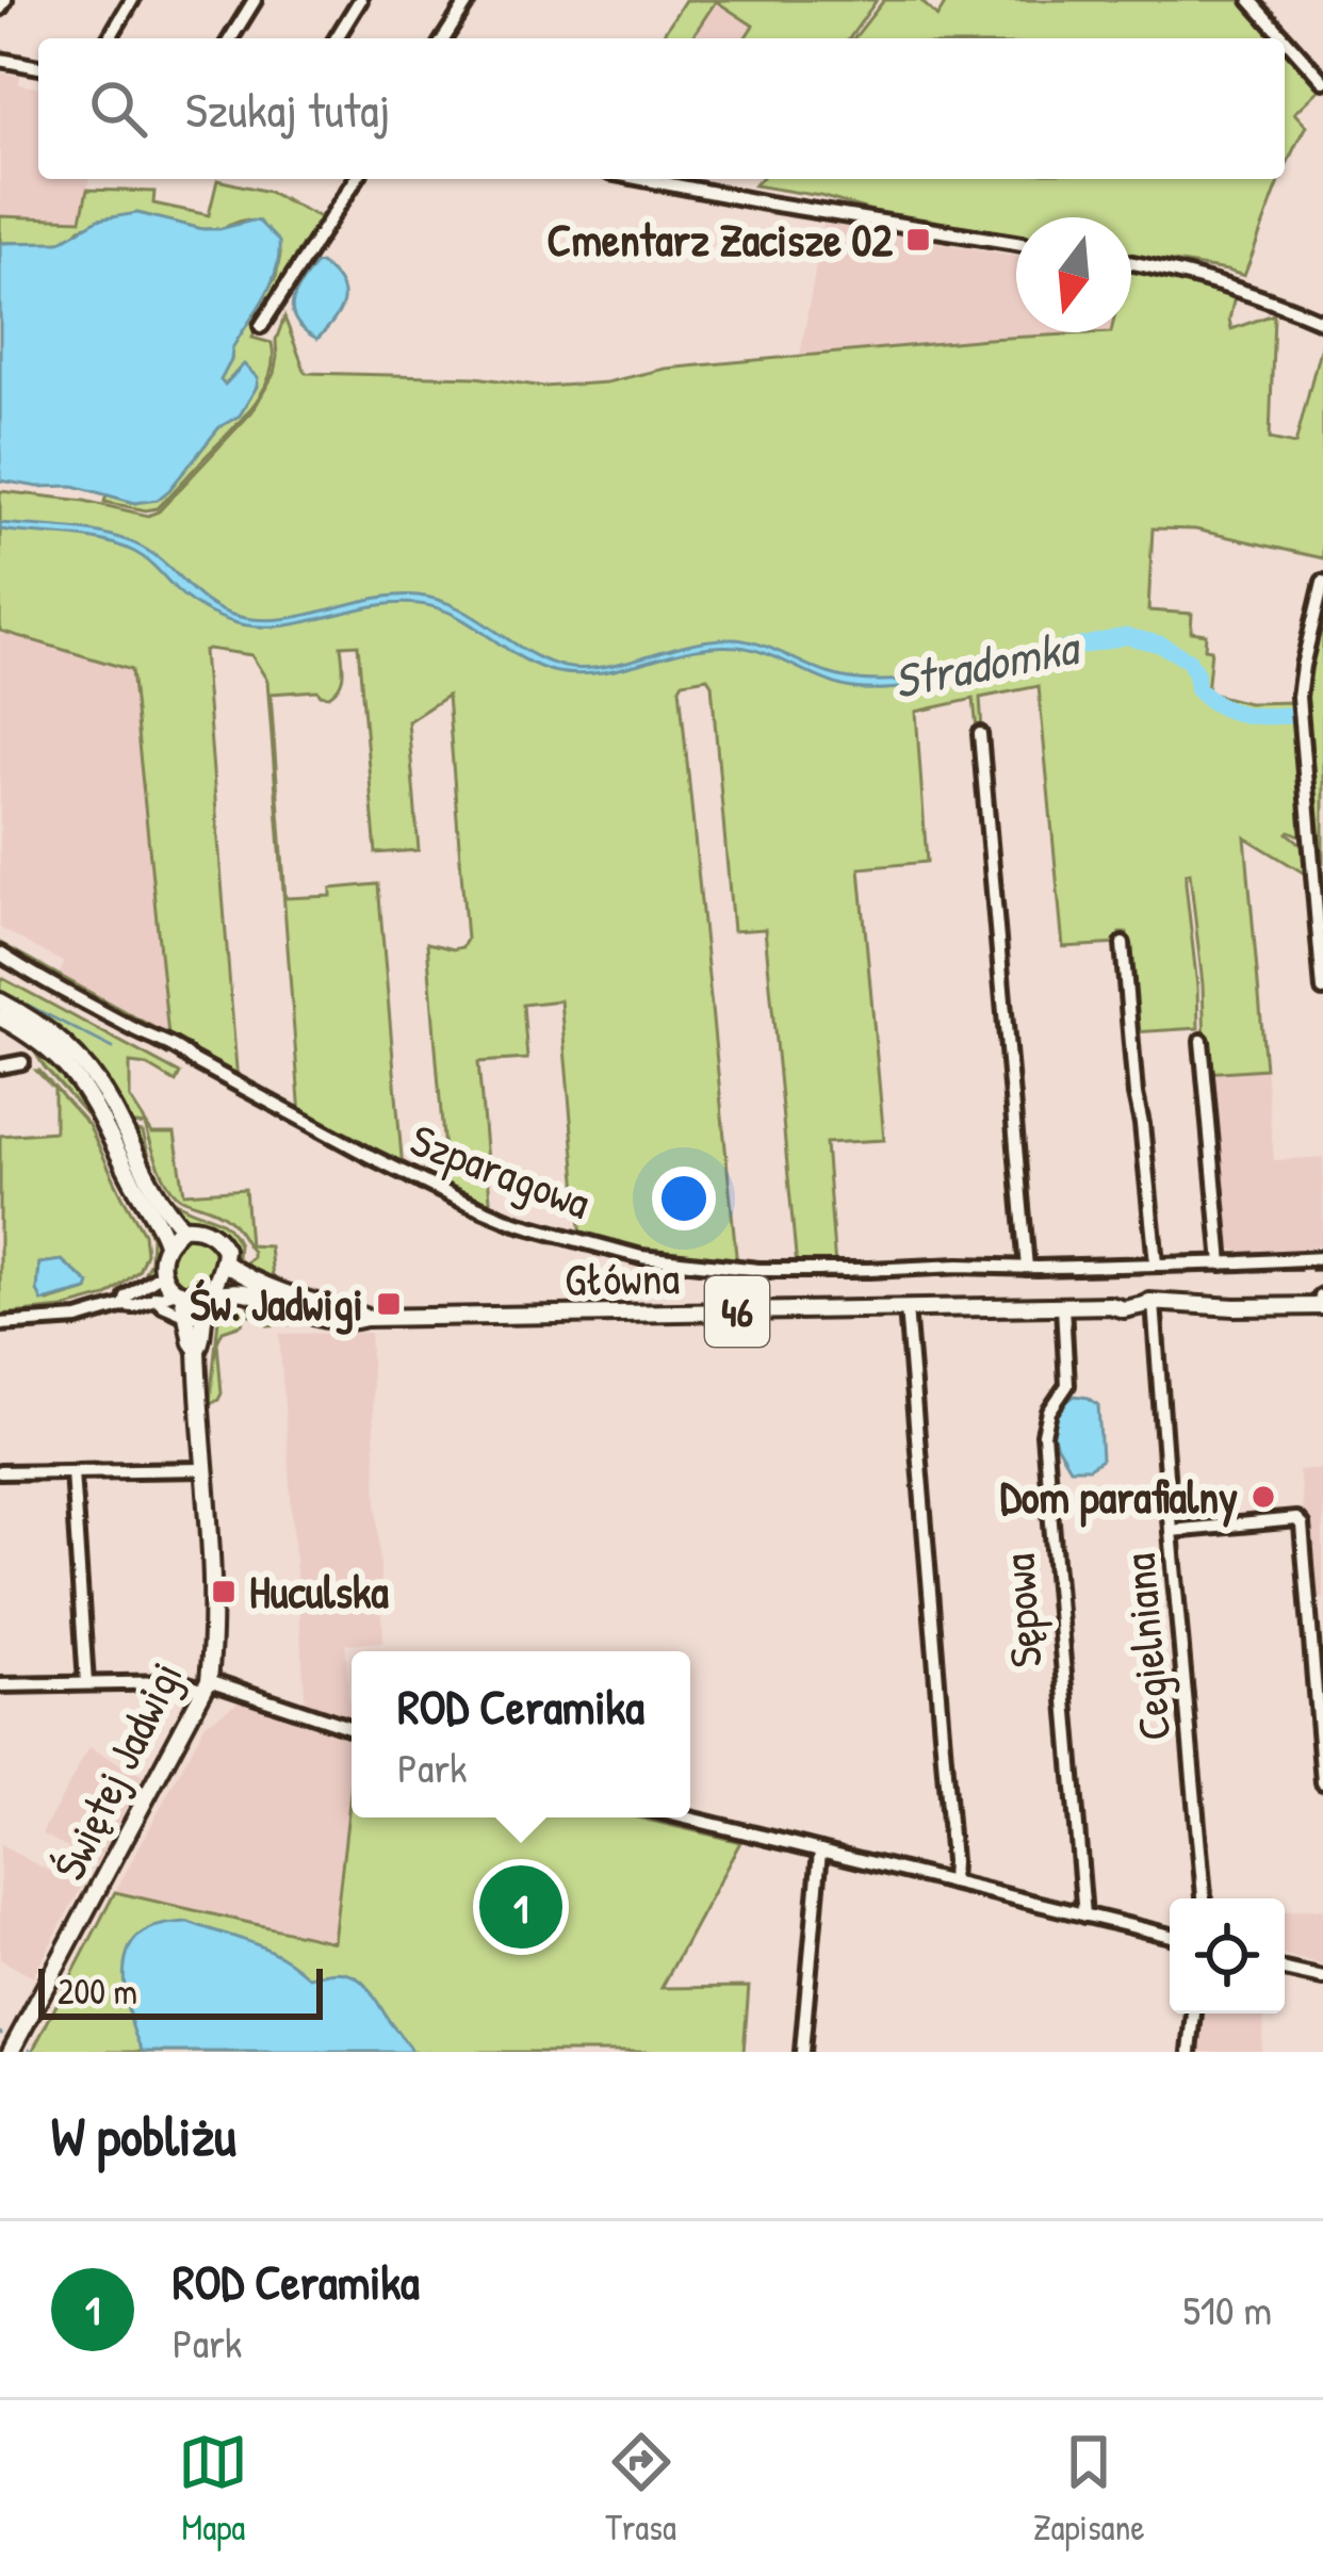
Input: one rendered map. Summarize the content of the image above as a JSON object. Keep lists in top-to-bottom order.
{
  "streets": {
    "main road": ["Główna", "46", "Świętej Jadwigi"],
    "street": ["Szparagowa", "Sępowa", "Cegielniana"]
  },
  "crossings": [
    ["Główna", "46"],
    ["Główna", "Sępowa"],
    ["Główna", "Cegielniana"],
    ["Główna", "Świętej Jadwigi"],
    ["46", "Świętej Jadwigi"]
  ],
  "water": ["Stradomka"],
  "places": {
    "transit": ["Cmentarz Zacisze 02", "Św. Jadwigi", "Huculska"],
    "other": ["Dom parafialny"]
  },
  "scale_bar": "200 m",
  "north": "bottom",
  "page": {
    "search": "Szukaj tutaj",
    "popup": ["ROD Ceramika", "Park"],
    "pins": "1",
    "scale": "200 m",
    "heading": "W pobliżu",
    "list": [
      {
        "mark": "1",
        "name": "ROD Ceramika",
        "note": "Park",
        "value": "510 m"
      }
    ],
    "nav": ["Mapa", "Trasa", "Zapisane"]
  }
}
